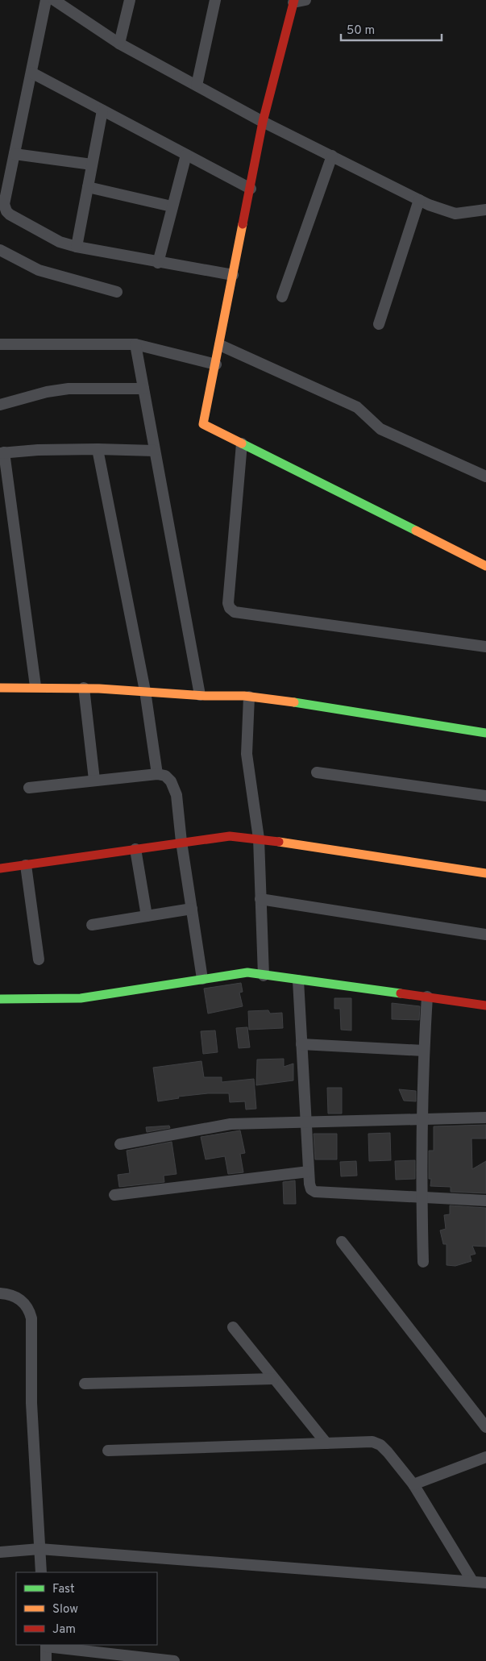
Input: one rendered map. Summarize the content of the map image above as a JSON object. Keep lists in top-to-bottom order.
{
  "legend": ["Fast", "Slow", "Jam"],
  "scale_bar": "50 m"
}
